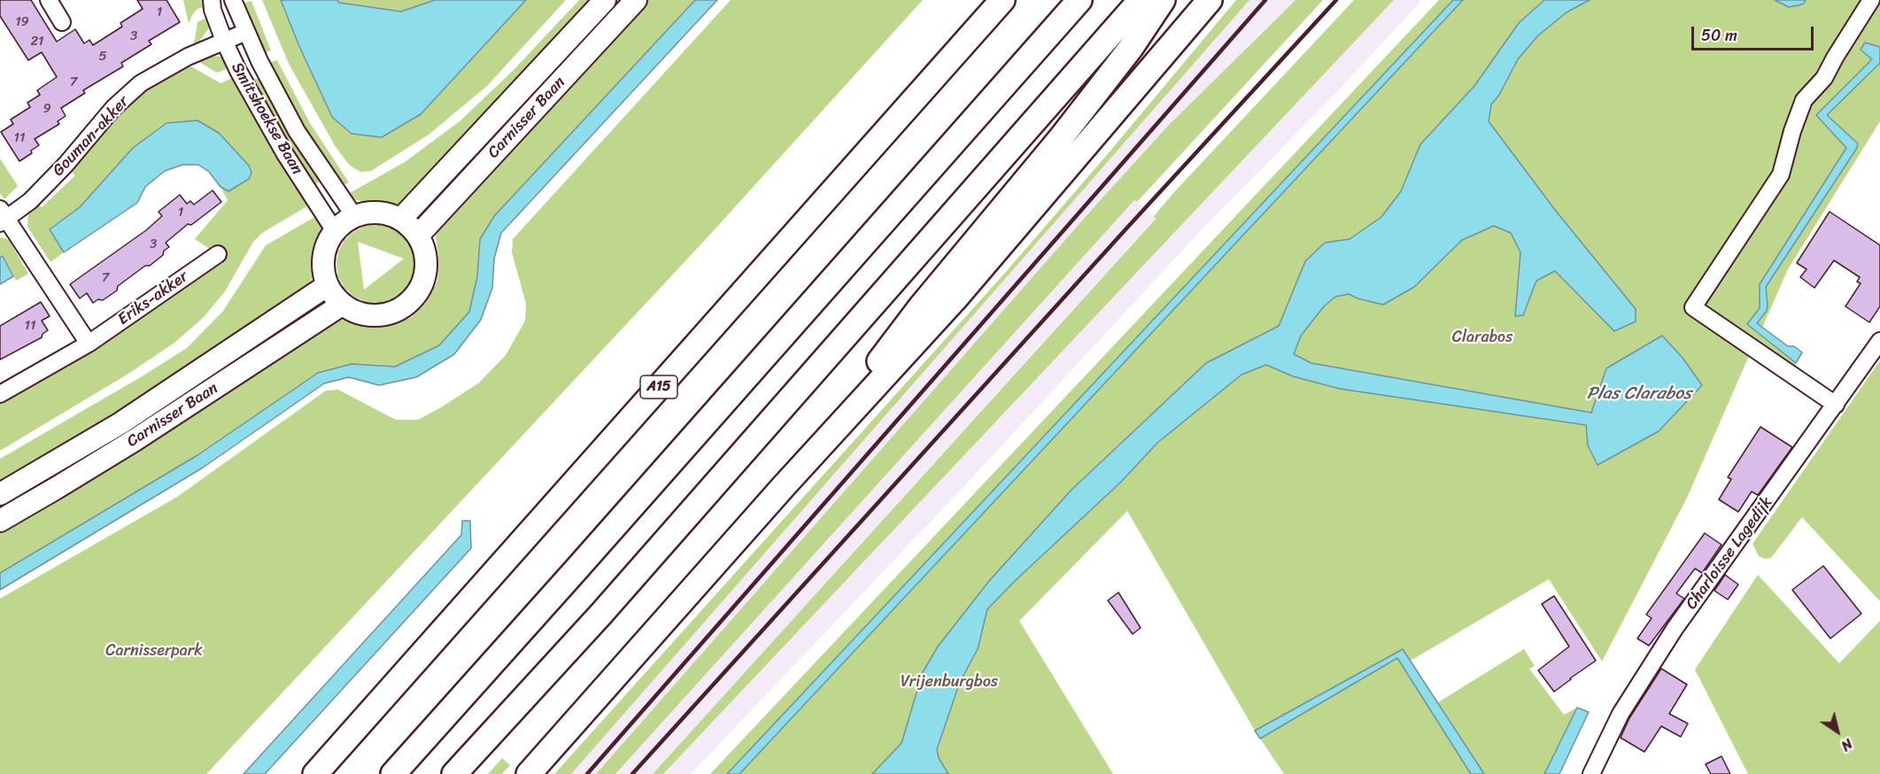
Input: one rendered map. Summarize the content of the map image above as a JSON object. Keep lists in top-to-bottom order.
{
  "streets": {
    "highway": ["A15"],
    "main road": ["Carnisser Baan"],
    "street": [
      "Smitshoekse Baan",
      "Gouman-akker",
      "Eriks-akker",
      "Charloisse Lagedijk"
    ]
  },
  "crossings": [
    ["Carnisser Baan", "Smitshoekse Baan"],
    ["Smitshoekse Baan", "Gouman-akker"]
  ],
  "water": ["Plas Clarabos"],
  "parks": ["Clarabos", "Carnisserpark", "Vrijenburgbos"],
  "house_numbers": [
    "1",
    "19",
    "3",
    "21",
    "5",
    "7",
    "9",
    "11",
    "1",
    "3",
    "7",
    "11"
  ],
  "scale_bar": "50 m",
  "north": "bottom right"
}
